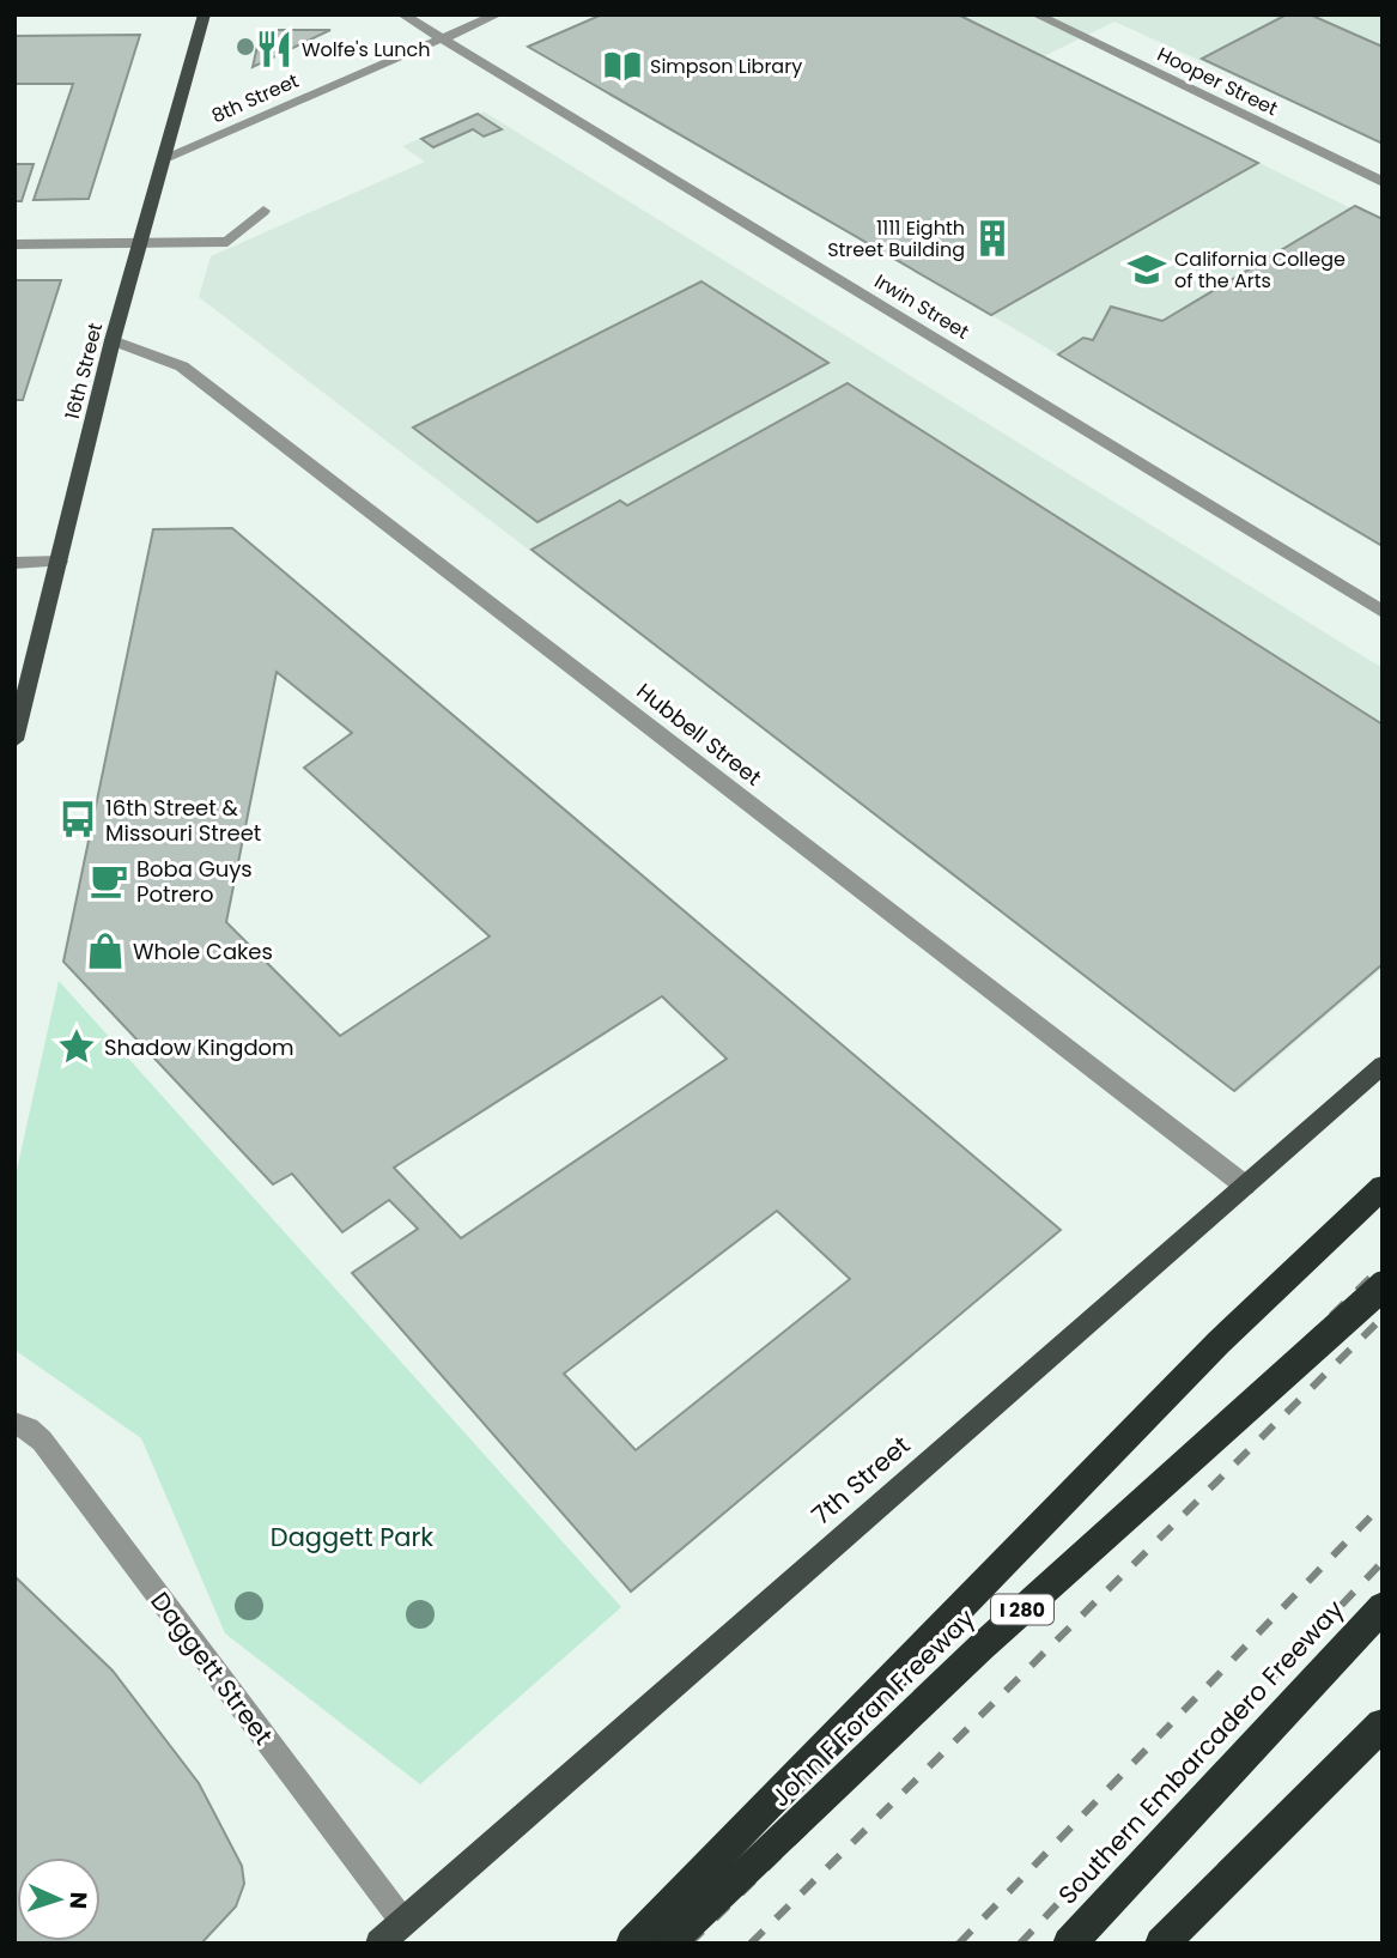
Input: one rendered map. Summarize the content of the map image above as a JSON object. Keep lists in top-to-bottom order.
{
  "streets": {
    "highway": ["I 280", "John F Foran Freeway", "Southern Embarcadero Freeway"],
    "main road": ["16th Street", "7th Street"],
    "street": [
      "Hooper Street",
      "8th Street",
      "Irwin Street",
      "Hubbell Street",
      "Daggett Street"
    ]
  },
  "crossings": [
    ["8th Street", "Irwin Street"],
    ["8th Street", "16th Street"],
    ["16th Street", "Hubbell Street"],
    ["Hubbell Street", "7th Street"],
    ["7th Street", "Daggett Street"]
  ],
  "parks": ["Daggett Park"],
  "places": {
    "restaurant": ["Wolfe's Lunch"],
    "library": ["Simpson Library"],
    "building": ["1111 Eighth Street Building"],
    "school or university": ["California College of the Arts"],
    "bus stop": ["16th Street & Missouri Street"],
    "cafe": ["Boba Guys Potrero"],
    "shop": ["Whole Cakes"],
    "place": ["Shadow Kingdom"]
  },
  "north": "right"
}
